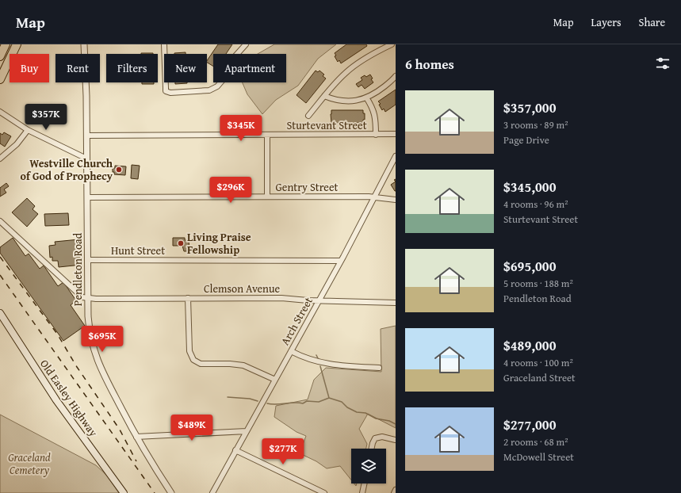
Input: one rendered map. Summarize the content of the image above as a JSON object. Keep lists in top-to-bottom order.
{
  "streets": {
    "main road": ["Old Easley Highway"],
    "street": [
      "Sturtevant Street",
      "Gentry Street",
      "Hunt Street",
      "Pendleton Road",
      "Clemson Avenue",
      "Arch Street"
    ]
  },
  "crossings": [
    ["Sturtevant Street", "Pendleton Road"],
    ["Gentry Street", "Pendleton Road"],
    ["Gentry Street", "Arch Street"],
    ["Hunt Street", "Pendleton Road"],
    ["Hunt Street", "Arch Street"],
    ["Pendleton Road", "Clemson Avenue"],
    ["Clemson Avenue", "Arch Street"]
  ],
  "parks": ["Graceland Cemetery"],
  "places": ["Westville Church of God of Prophecy", "Living Praise Fellowship"],
  "page": {
    "header": "Map",
    "nav": ["Map", "Layers", "Share"],
    "heading": "6 homes",
    "chip": [
      "Buy",
      "Rent",
      "Filters",
      "New",
      "Apartment"
    ],
    "list": [
      {
        "name": "$357,000",
        "note": "3 rooms · 89 m² · Page Drive"
      },
      {
        "name": "$345,000",
        "note": "4 rooms · 96 m² · Sturtevant Street"
      },
      {
        "name": "$695,000",
        "note": "5 rooms · 188 m² · Pendleton Road"
      },
      {
        "name": "$489,000",
        "note": "4 rooms · 100 m² · Graceland Street"
      },
      {
        "name": "$277,000",
        "note": "2 rooms · 68 m² · McDowell Street"
      }
    ],
    "price": [
      "$357K",
      "$345K",
      "$296K",
      "$695K",
      "$489K",
      "$277K"
    ]
  }
}
